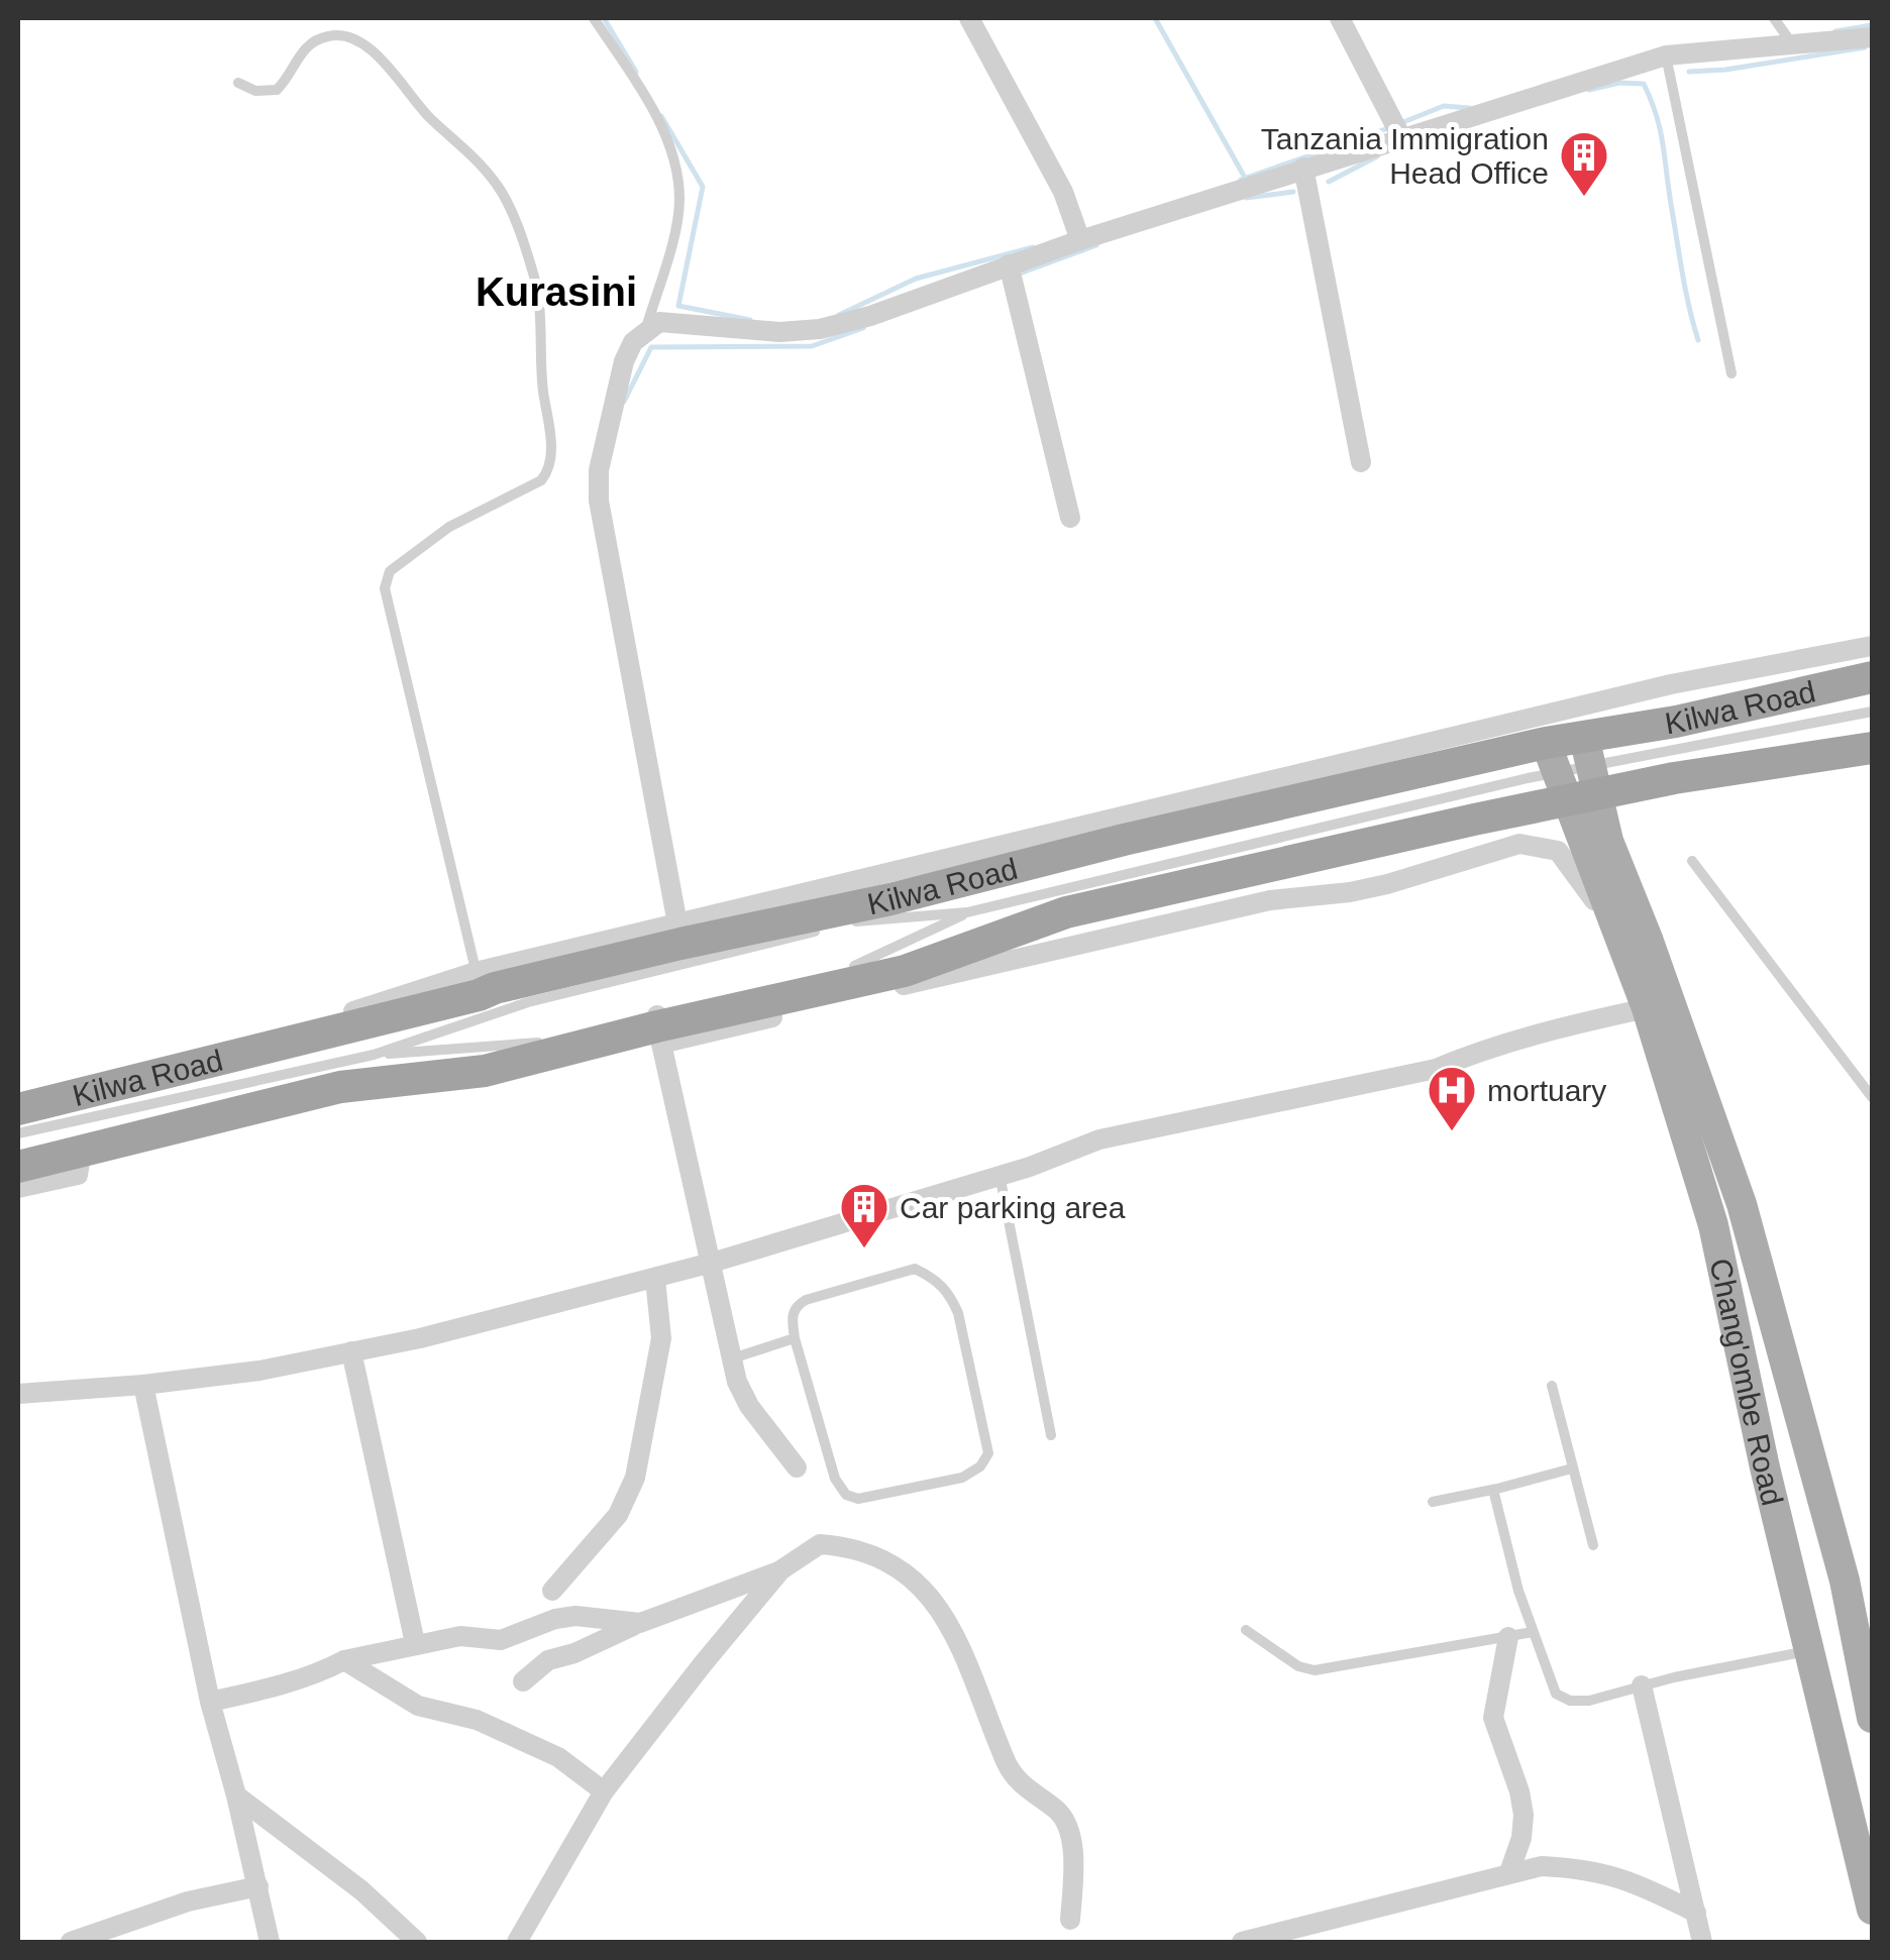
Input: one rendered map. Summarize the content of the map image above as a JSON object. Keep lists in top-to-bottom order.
{
  "streets": {
    "highway": ["Kilwa Road"],
    "main road": ["Chang'ombe Road"]
  },
  "crossings": [
    ["Kilwa Road", "Chang'ombe Road"]
  ],
  "districts": ["Kurasini"],
  "places": {
    "building": ["Tanzania Immigration Head Office", "Car parking area"],
    "hospital": ["mortuary"]
  }
}
